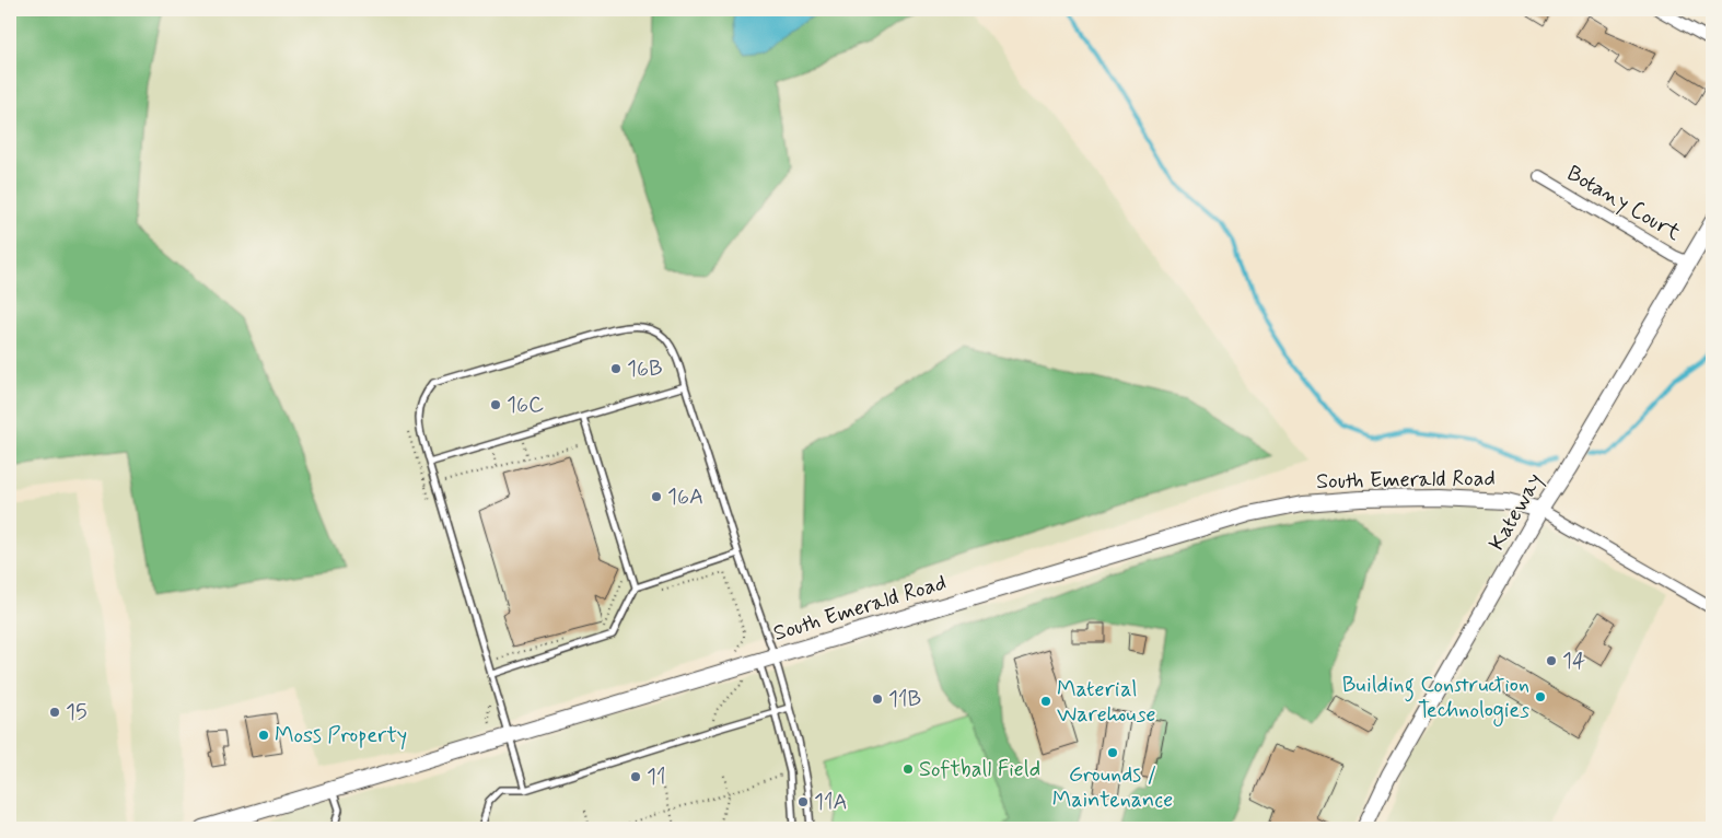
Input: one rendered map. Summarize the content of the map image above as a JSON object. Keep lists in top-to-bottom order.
{
  "streets": {
    "street": ["Botany Court", "South Emerald Road", "Kateway"]
  },
  "crossings": [
    ["Botany Court", "Kateway"],
    ["South Emerald Road", "Kateway"]
  ],
  "places": [
    "16B",
    "16C",
    "16A",
    "14",
    "Building Construction Technologies",
    "11B",
    "Material Warehouse",
    "15",
    "Moss Property",
    "Grounds / Maintenance",
    "Softball Field",
    "11",
    "11A"
  ]
}
